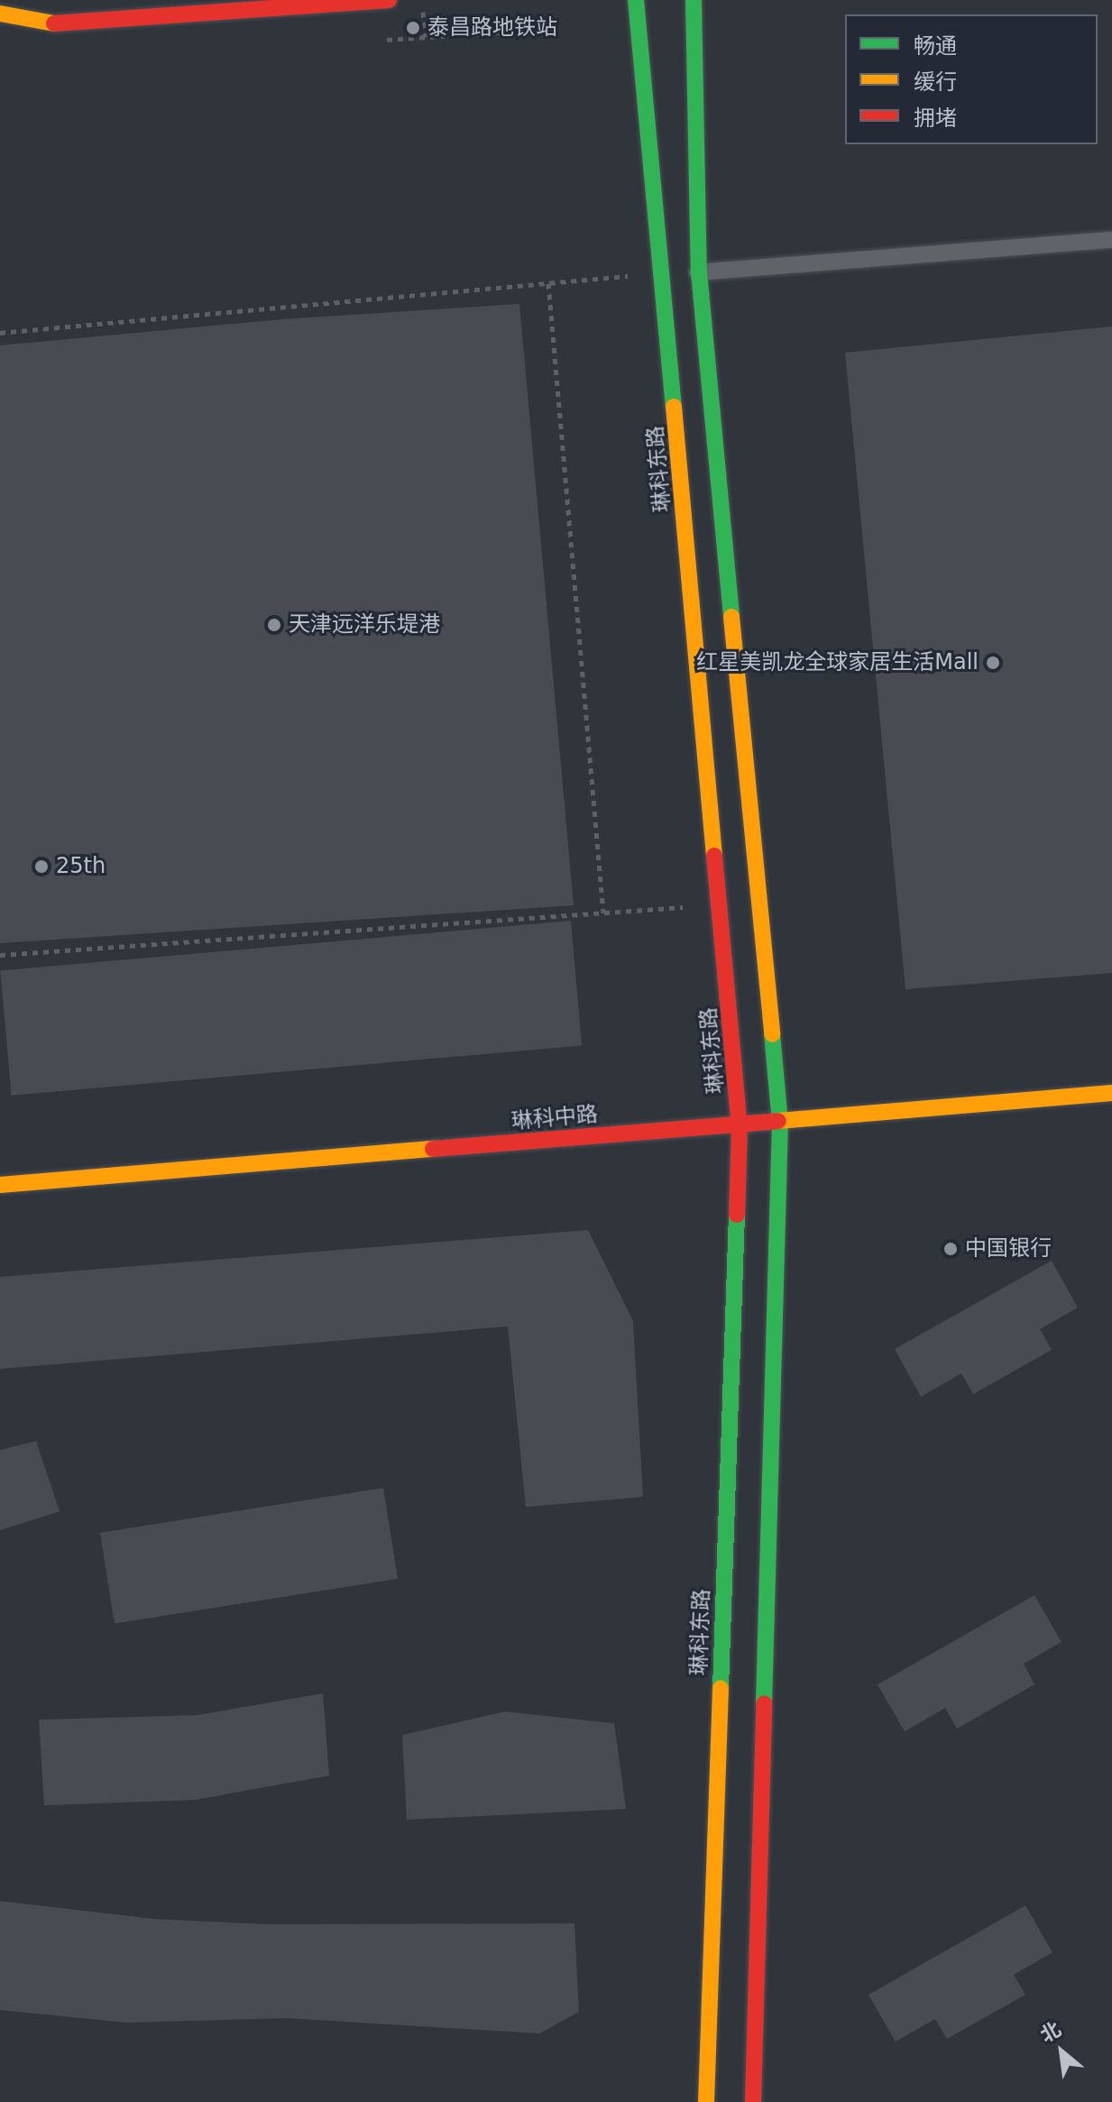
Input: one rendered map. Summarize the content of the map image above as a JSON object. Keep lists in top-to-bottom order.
{
  "streets": {
    "main road": ["琳科东路", "琳科中路"]
  },
  "crossings": [
    ["琳科东路", "琳科中路"]
  ],
  "places": [
    "泰昌路地铁站",
    "天津远洋乐堤港",
    "红星美凯龙全球家居生活Mall",
    "25th",
    "中国银行"
  ],
  "legend": ["畅通", "缓行", "拥堵"],
  "north": "top left"
}
